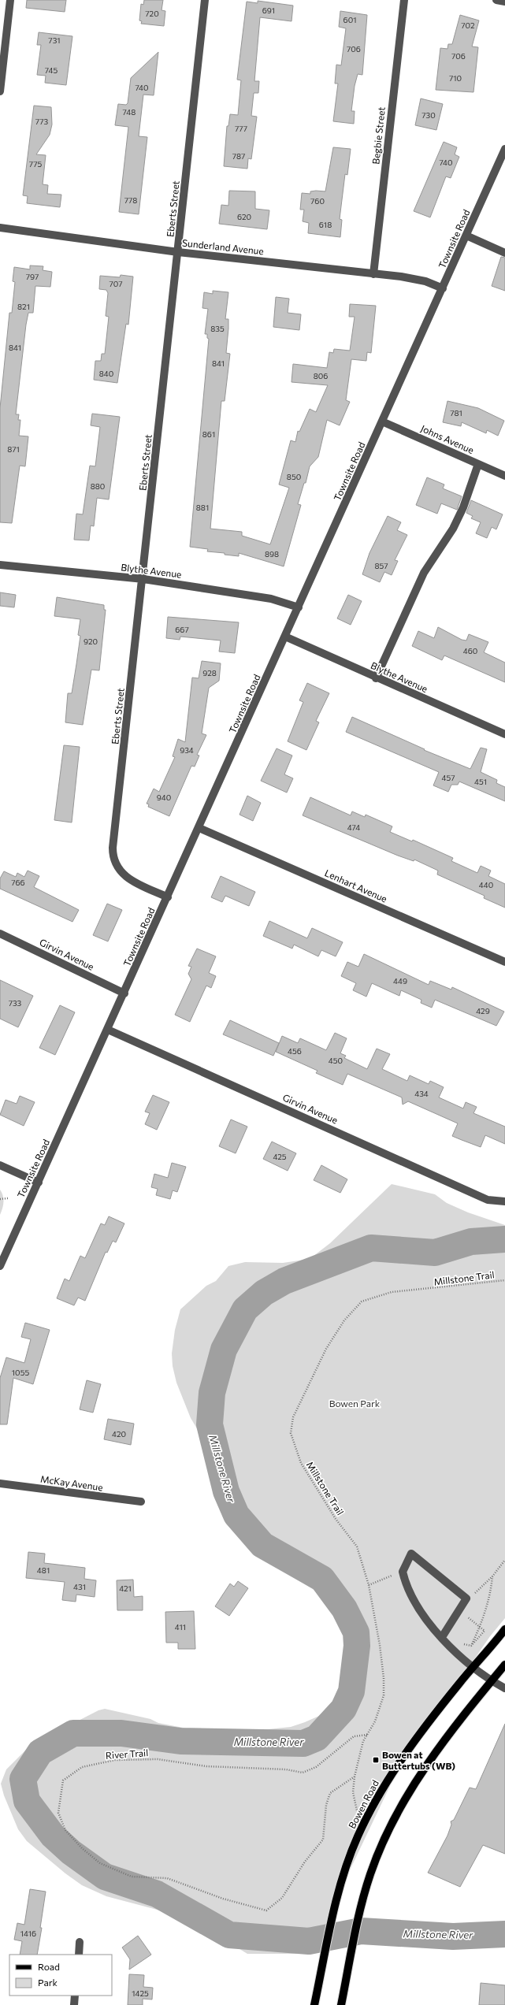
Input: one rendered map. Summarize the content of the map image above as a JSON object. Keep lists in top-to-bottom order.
{
  "streets": {
    "main road": ["Bowen Road"],
    "street": [
      "Begbie Street",
      "Eberts Street",
      "Townsite Road",
      "Sunderland Avenue",
      "Johns Avenue",
      "Blythe Avenue",
      "Lenhart Avenue",
      "Girvin Avenue",
      "McKay Avenue"
    ],
    "path": ["Millstone Trail", "River Trail"]
  },
  "crossings": [
    ["Begbie Street", "Sunderland Avenue"],
    ["Eberts Street", "Townsite Road"],
    ["Eberts Street", "Sunderland Avenue"],
    ["Eberts Street", "Blythe Avenue"],
    ["Townsite Road", "Sunderland Avenue"],
    ["Townsite Road", "Johns Avenue"],
    ["Townsite Road", "Blythe Avenue"],
    ["Townsite Road", "Lenhart Avenue"],
    ["Townsite Road", "Girvin Avenue"],
    ["Millstone Trail", "River Trail"]
  ],
  "water": ["Millstone River"],
  "parks": ["Bowen Park"],
  "places": {
    "transit": ["Bowen at Buttertubs (WB)"]
  },
  "house_numbers": [
    "691",
    "720",
    "601",
    "702",
    "731",
    "706",
    "706",
    "745",
    "710",
    "740",
    "748",
    "730",
    "773",
    "777",
    "787",
    "740",
    "775",
    "778",
    "760",
    "620",
    "618",
    "797",
    "707",
    "821",
    "835",
    "841",
    "841",
    "840",
    "806",
    "781",
    "861",
    "871",
    "850",
    "880",
    "881",
    "898",
    "857",
    "667",
    "920",
    "460",
    "928",
    "934",
    "457",
    "451",
    "940",
    "474",
    "766",
    "440",
    "449",
    "733",
    "429",
    "456",
    "450",
    "434",
    "425",
    "1055",
    "420",
    "481",
    "431",
    "421",
    "411",
    "1416",
    "1425"
  ],
  "legend": ["Road", "Park"]
}
